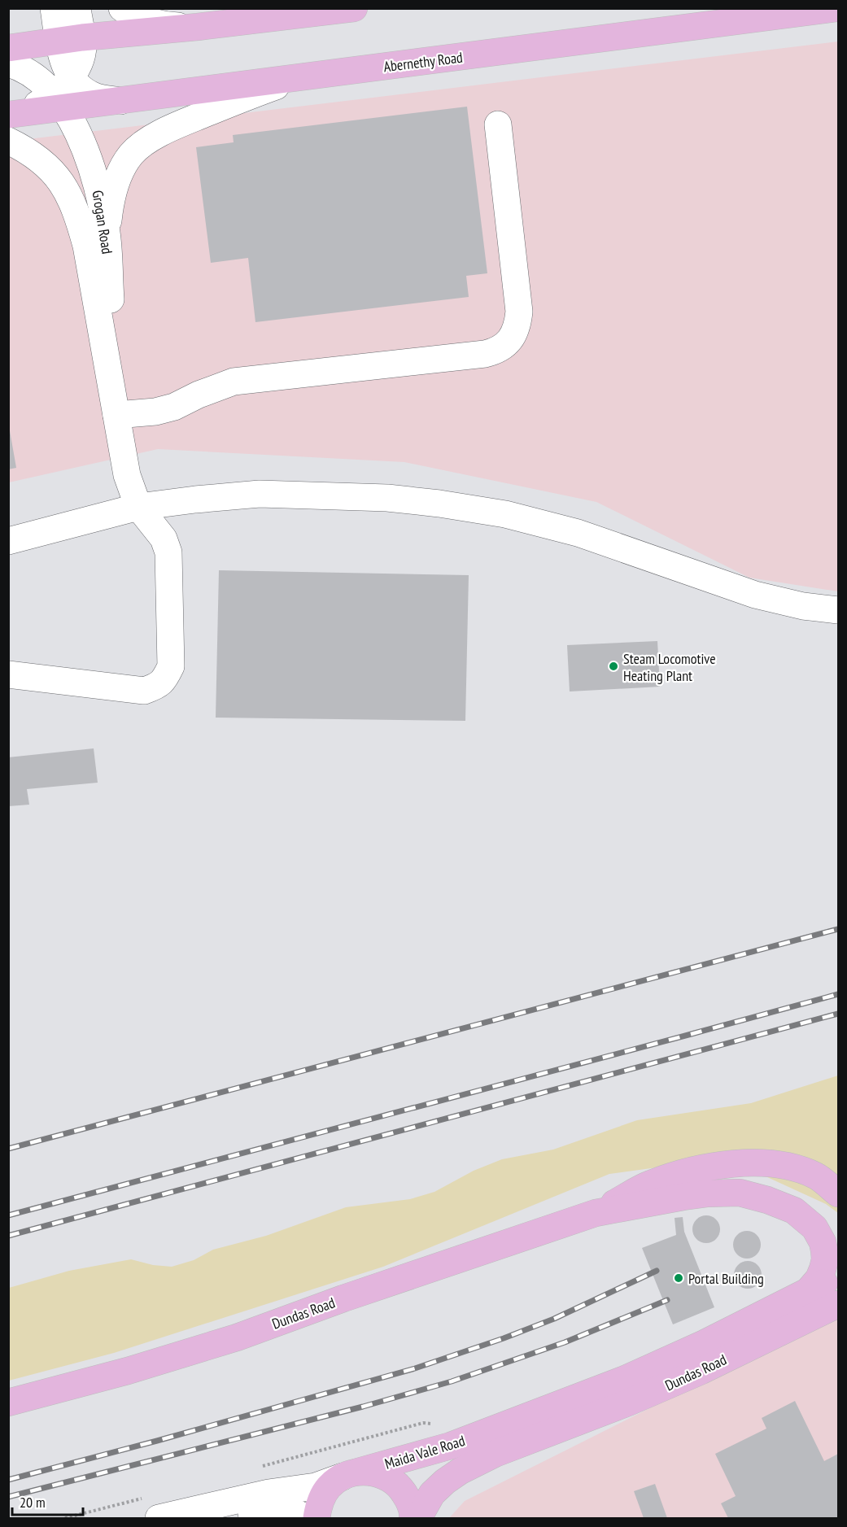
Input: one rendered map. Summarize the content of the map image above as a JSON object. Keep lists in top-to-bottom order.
{
  "streets": {
    "main road": ["Abernethy Road", "Dundas Road", "Maida Vale Road"],
    "street": ["Grogan Road"]
  },
  "crossings": [
    ["Abernethy Road", "Grogan Road"],
    ["Dundas Road", "Maida Vale Road"]
  ],
  "places": ["Steam Locomotive Heating Plant", "Portal Building"],
  "scale_bar": "20 m"
}
